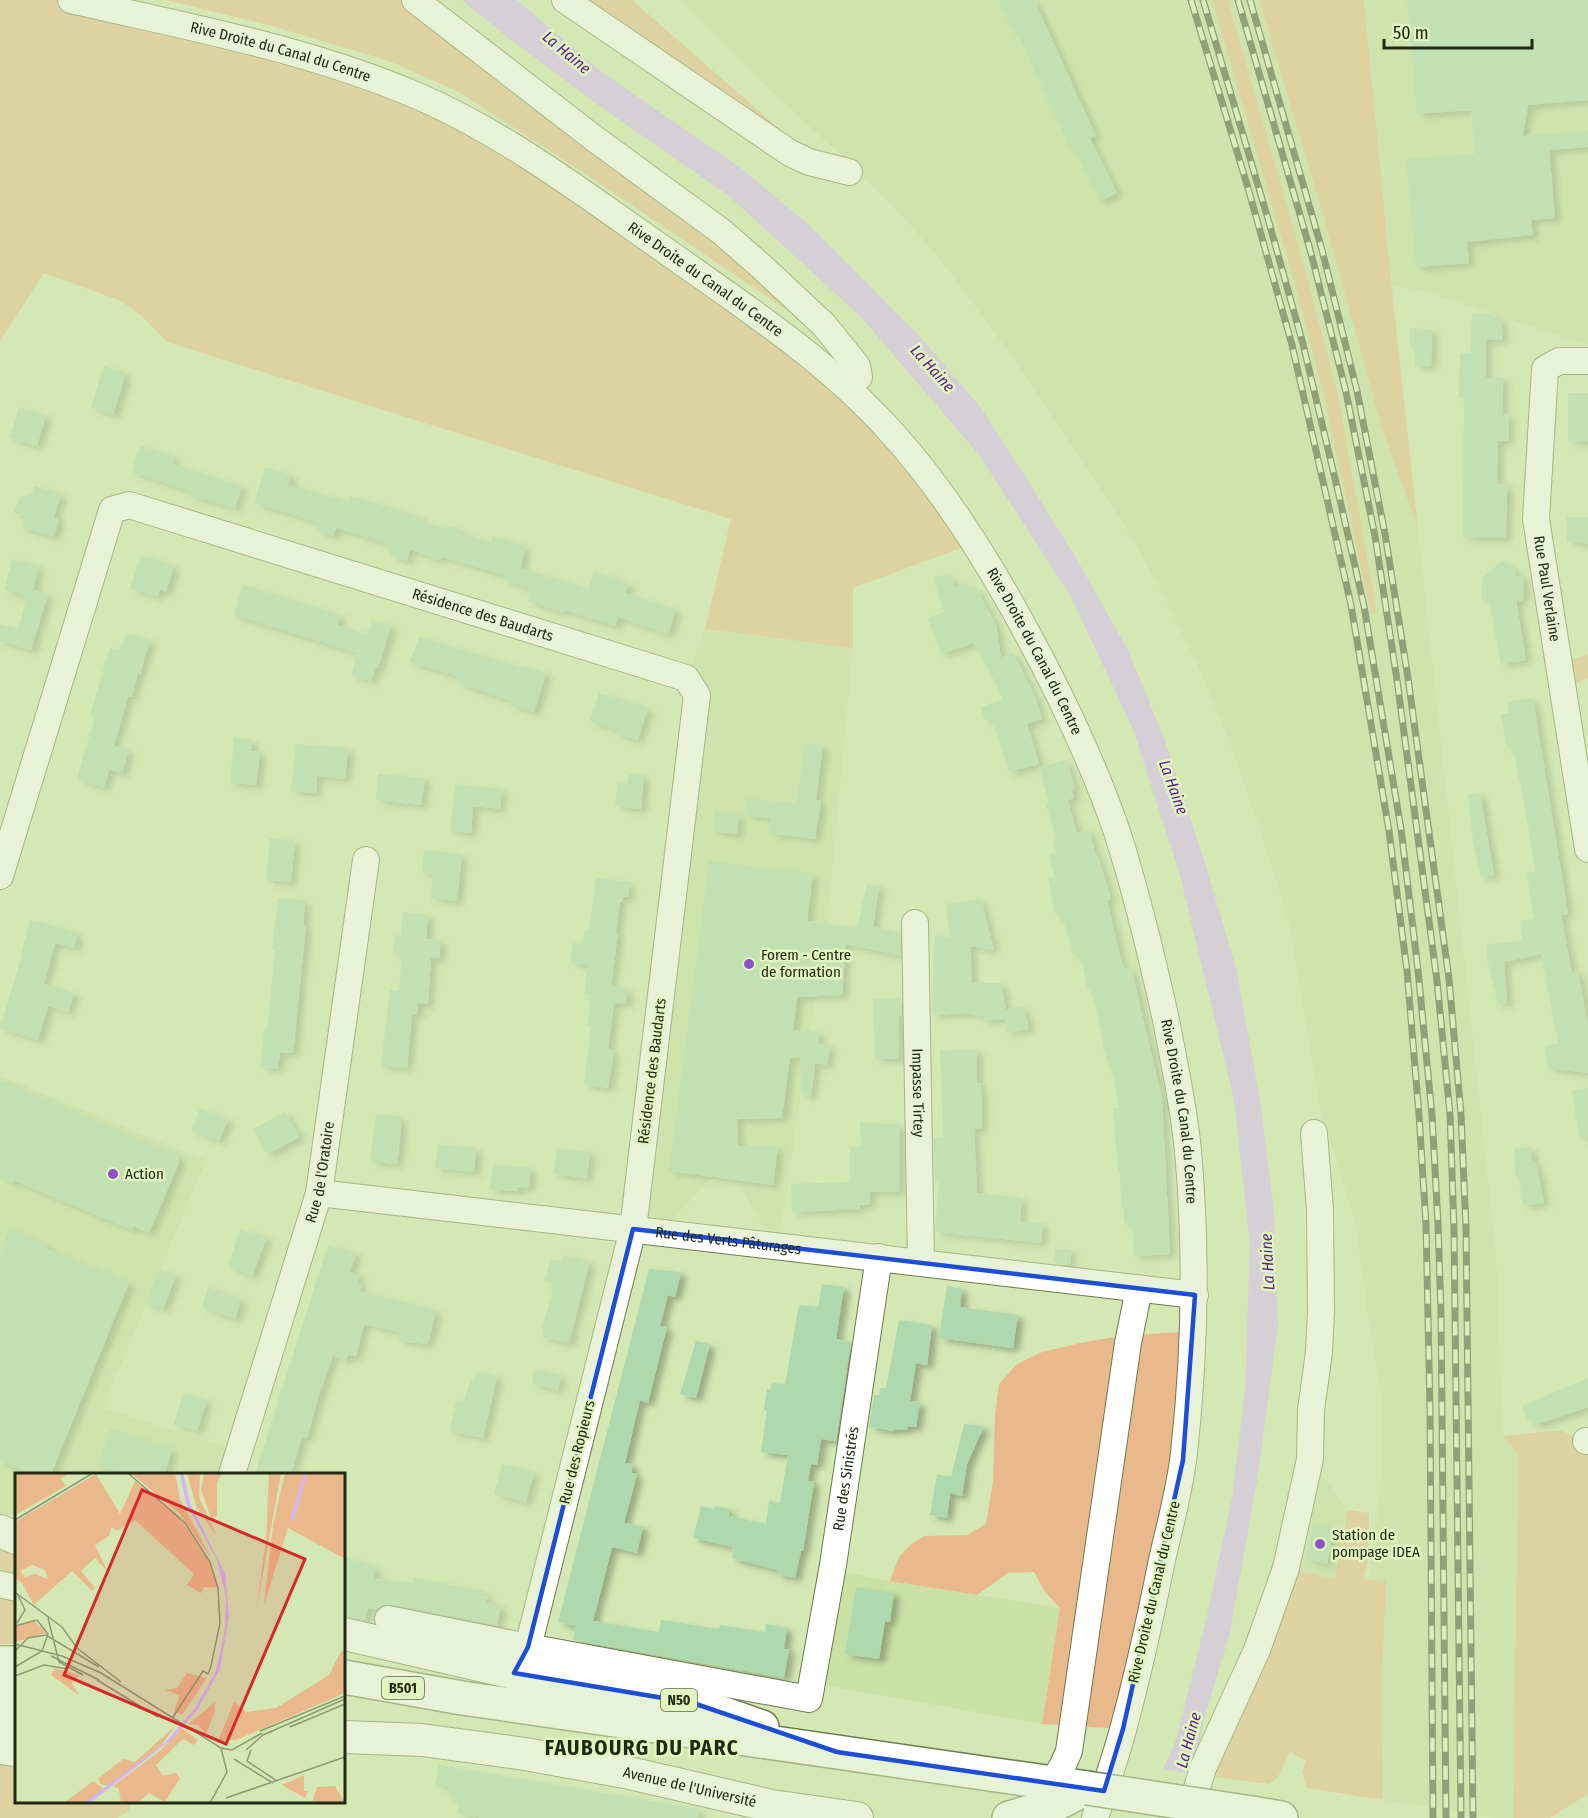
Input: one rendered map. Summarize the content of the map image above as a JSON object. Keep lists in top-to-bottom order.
{
  "streets": {
    "highway": ["B501", "N50"],
    "main road": ["Avenue de l'Université"],
    "street": [
      "Rive Droite du Canal du Centre",
      "Rue Paul Verlaine",
      "Résidence des Baudarts",
      "Impasse Tirtey",
      "Rue de l'Oratoire",
      "Rue des Verts Pâturages",
      "Rue des Ropieurs",
      "Rue des Sinistrés"
    ]
  },
  "crossings": [
    ["Rive Droite du Canal du Centre", "Rue des Verts Pâturages"],
    ["Rive Droite du Canal du Centre", "N50"],
    ["Résidence des Baudarts", "Rue des Verts Pâturages"],
    ["Résidence des Baudarts", "Rue des Ropieurs"],
    ["Impasse Tirtey", "Rue des Verts Pâturages"],
    ["Rue de l'Oratoire", "Rue des Verts Pâturages"],
    ["Rue des Verts Pâturages", "Rue des Ropieurs"],
    ["Rue des Verts Pâturages", "Rue des Sinistrés"],
    ["Rue des Ropieurs", "Rue des Sinistrés"],
    ["Rue des Ropieurs", "N50"],
    ["Rue des Sinistrés", "N50"],
    ["B501", "N50"]
  ],
  "districts": ["FAUBOURG DU PARC"],
  "water": ["La Haine"],
  "places": ["Forem - Centre de formation", "Action", "Station de pompage IDEA"],
  "scale_bar": "50 m"
}
